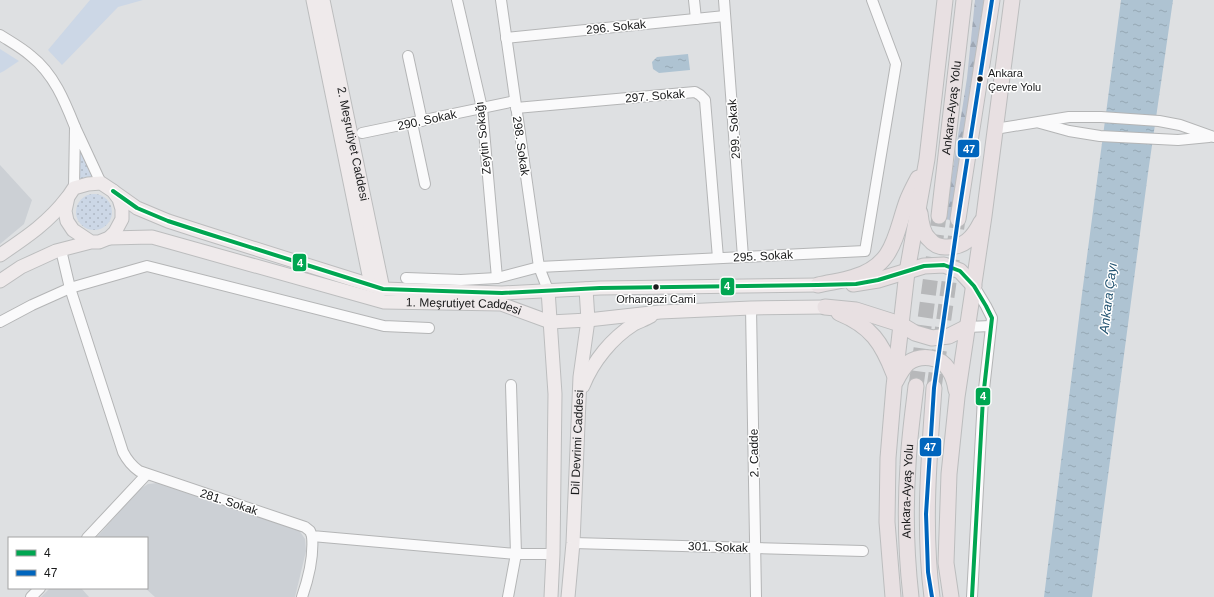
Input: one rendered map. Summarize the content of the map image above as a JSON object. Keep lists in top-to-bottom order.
{
  "streets": {
    "highway": ["Ankara-Ayaş Yolu"],
    "main road": ["2. Meşrutiyet Caddesi", "1. Meşrutiyet Caddesi", "Dil Devrimi Caddesi"],
    "street": [
      "296. Sokak",
      "297. Sokak",
      "290. Sokak",
      "299. Sokak",
      "Zeytin Sokağı",
      "298. Sokak",
      "295. Sokak",
      "2. Cadde",
      "281. Sokak",
      "301. Sokak"
    ]
  },
  "crossings": [
    ["296. Sokak", "299. Sokak"],
    ["296. Sokak", "298. Sokak"],
    ["297. Sokak", "290. Sokak"],
    ["297. Sokak", "298. Sokak"],
    ["297. Sokak", "295. Sokak"],
    ["290. Sokak", "Zeytin Sokağı"],
    ["290. Sokak", "298. Sokak"],
    ["299. Sokak", "295. Sokak"],
    ["Zeytin Sokağı", "295. Sokak"],
    ["2. Meşrutiyet Caddesi", "1. Meşrutiyet Caddesi"],
    ["298. Sokak", "295. Sokak"],
    ["298. Sokak", "1. Meşrutiyet Caddesi"],
    ["298. Sokak", "Dil Devrimi Caddesi"],
    ["1. Meşrutiyet Caddesi", "Dil Devrimi Caddesi"],
    ["1. Meşrutiyet Caddesi", "2. Cadde"],
    ["Dil Devrimi Caddesi", "301. Sokak"],
    ["2. Cadde", "301. Sokak"]
  ],
  "water": ["Ankara Çayı"],
  "places": ["Ankara Çevre Yolu", "Orhangazi Cami"],
  "lines": ["transit line 47", "transit line 4"],
  "legend": ["4", "47"]
}
